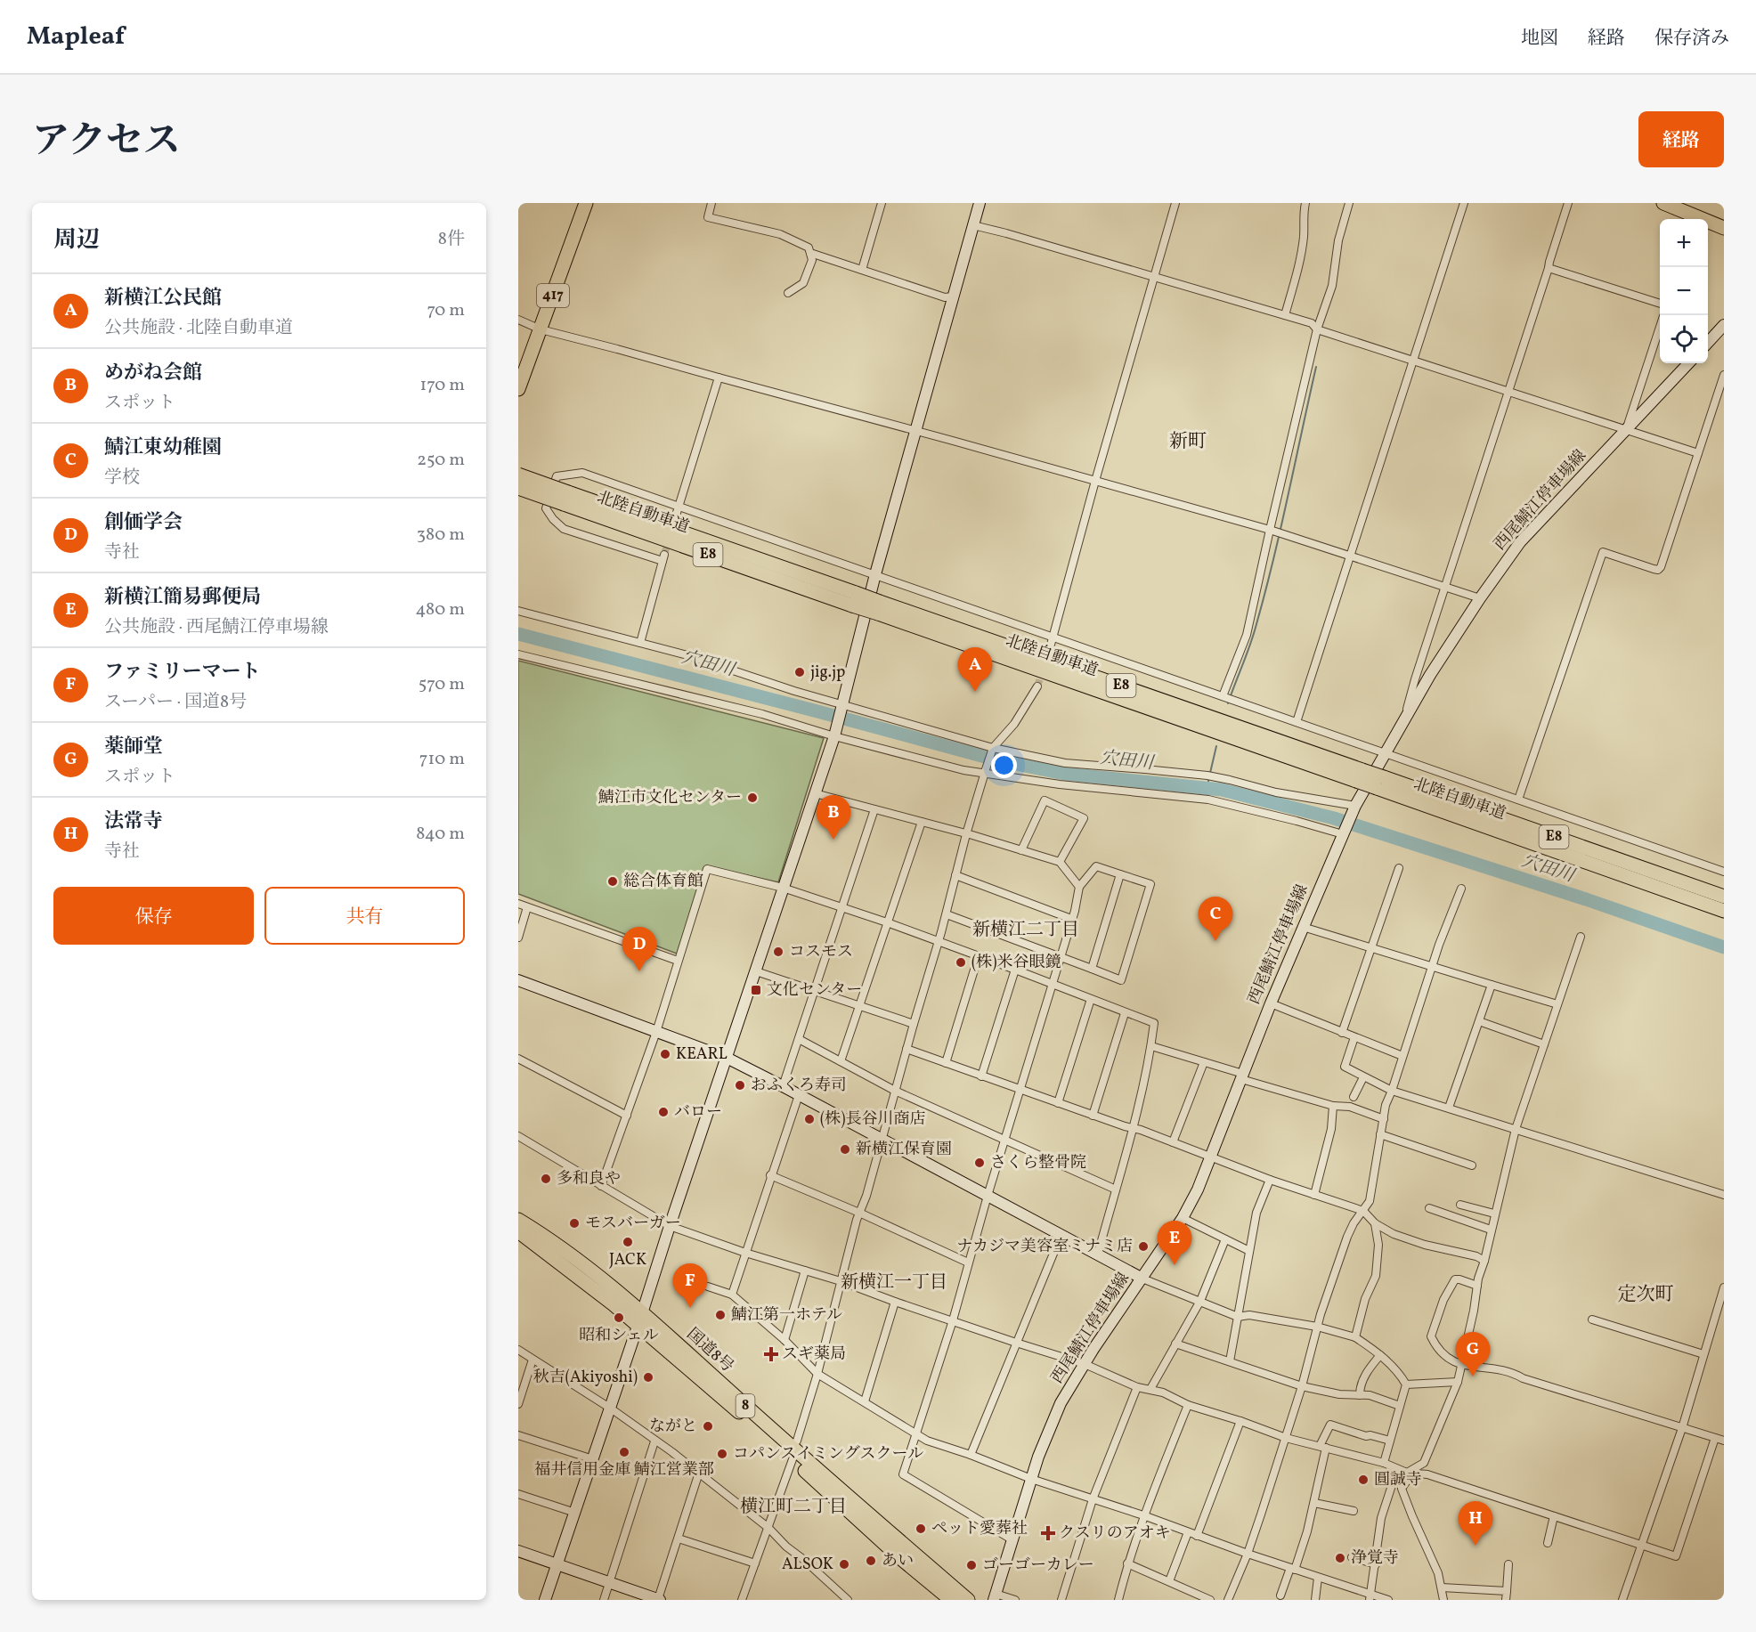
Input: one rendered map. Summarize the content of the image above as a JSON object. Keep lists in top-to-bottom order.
{
  "streets": {
    "highway": [
      "417",
      "北陸自動車道",
      "E8",
      "国道8号",
      "8"
    ],
    "street": ["西尾鯖江停車場線"]
  },
  "districts": [
    "新町",
    "新横江二丁目",
    "新横江一丁目",
    "定次町",
    "横江町二丁目"
  ],
  "water": ["穴田川"],
  "places": {
    "other": [
      "jig.jp",
      "鯖江市文化センター",
      "総合体育館",
      "コスモス",
      "(株)米谷眼鏡",
      "KEARL",
      "おふくろ寿司",
      "バロー",
      "(株)長谷川商店",
      "新横江保育園",
      "さくら整骨院",
      "多和良や",
      "モスバーガー",
      "JACK",
      "ナカジマ美容室ミナミ店",
      "鯖江第一ホテル",
      "昭和シェル",
      "秋吉(Akiyoshi)",
      "ながと",
      "福井信用金庫 鯖江営業部",
      "コパンスイミングスクール",
      "圓誠寺",
      "ペット愛葬社",
      "浄覚寺",
      "あい",
      "ALSOK",
      "ゴーゴーカレー"
    ],
    "transit": ["文化センター"],
    "health": ["スギ薬局", "クスリのアオキ"]
  },
  "page": {
    "header": "Mapleaf",
    "nav": ["地図", "経路", "保存済み"],
    "title": "アクセス",
    "buttons": [
      "経路",
      ["保存", "共有"]
    ],
    "heading": ["周辺", "8件"],
    "map_buttons": ["+", "−"],
    "list": [
      {
        "mark": "A",
        "name": "新横江公民館",
        "note": "公共施設 · 北陸自動車道",
        "value": "70 m"
      },
      {
        "mark": "B",
        "name": "めがね会館",
        "note": "スポット",
        "value": "170 m"
      },
      {
        "mark": "C",
        "name": "鯖江東幼稚園",
        "note": "学校",
        "value": "250 m"
      },
      {
        "mark": "D",
        "name": "創価学会",
        "note": "寺社",
        "value": "380 m"
      },
      {
        "mark": "E",
        "name": "新横江簡易郵便局",
        "note": "公共施設 · 西尾鯖江停車場線",
        "value": "480 m"
      },
      {
        "mark": "F",
        "name": "ファミリーマート",
        "note": "スーパー · 国道8号",
        "value": "570 m"
      },
      {
        "mark": "G",
        "name": "薬師堂",
        "note": "スポット",
        "value": "710 m"
      },
      {
        "mark": "H",
        "name": "法常寺",
        "note": "寺社",
        "value": "840 m"
      }
    ],
    "pins": [
      "A",
      "B",
      "C",
      "D",
      "E",
      "F",
      "G",
      "H"
    ]
  }
}
